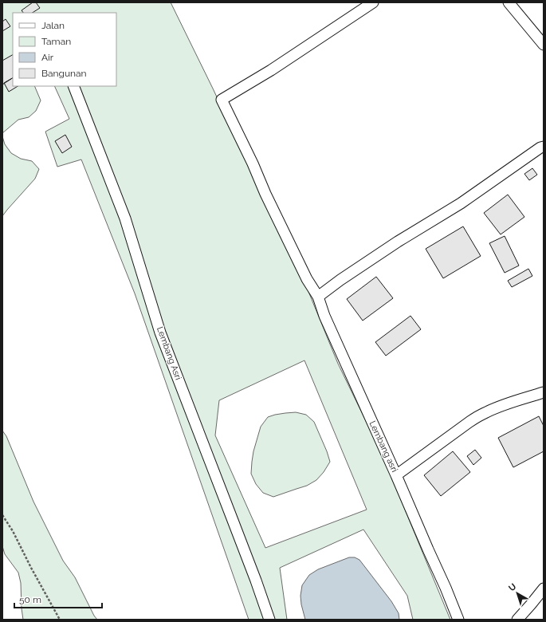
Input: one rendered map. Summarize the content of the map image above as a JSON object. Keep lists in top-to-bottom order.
{
  "streets": {
    "street": ["Lembang Asri", "Lembang asri"]
  },
  "legend": [
    "Jalan",
    "Taman",
    "Air",
    "Bangunan"
  ],
  "scale_bar": "50 m",
  "north": "top left"
}
